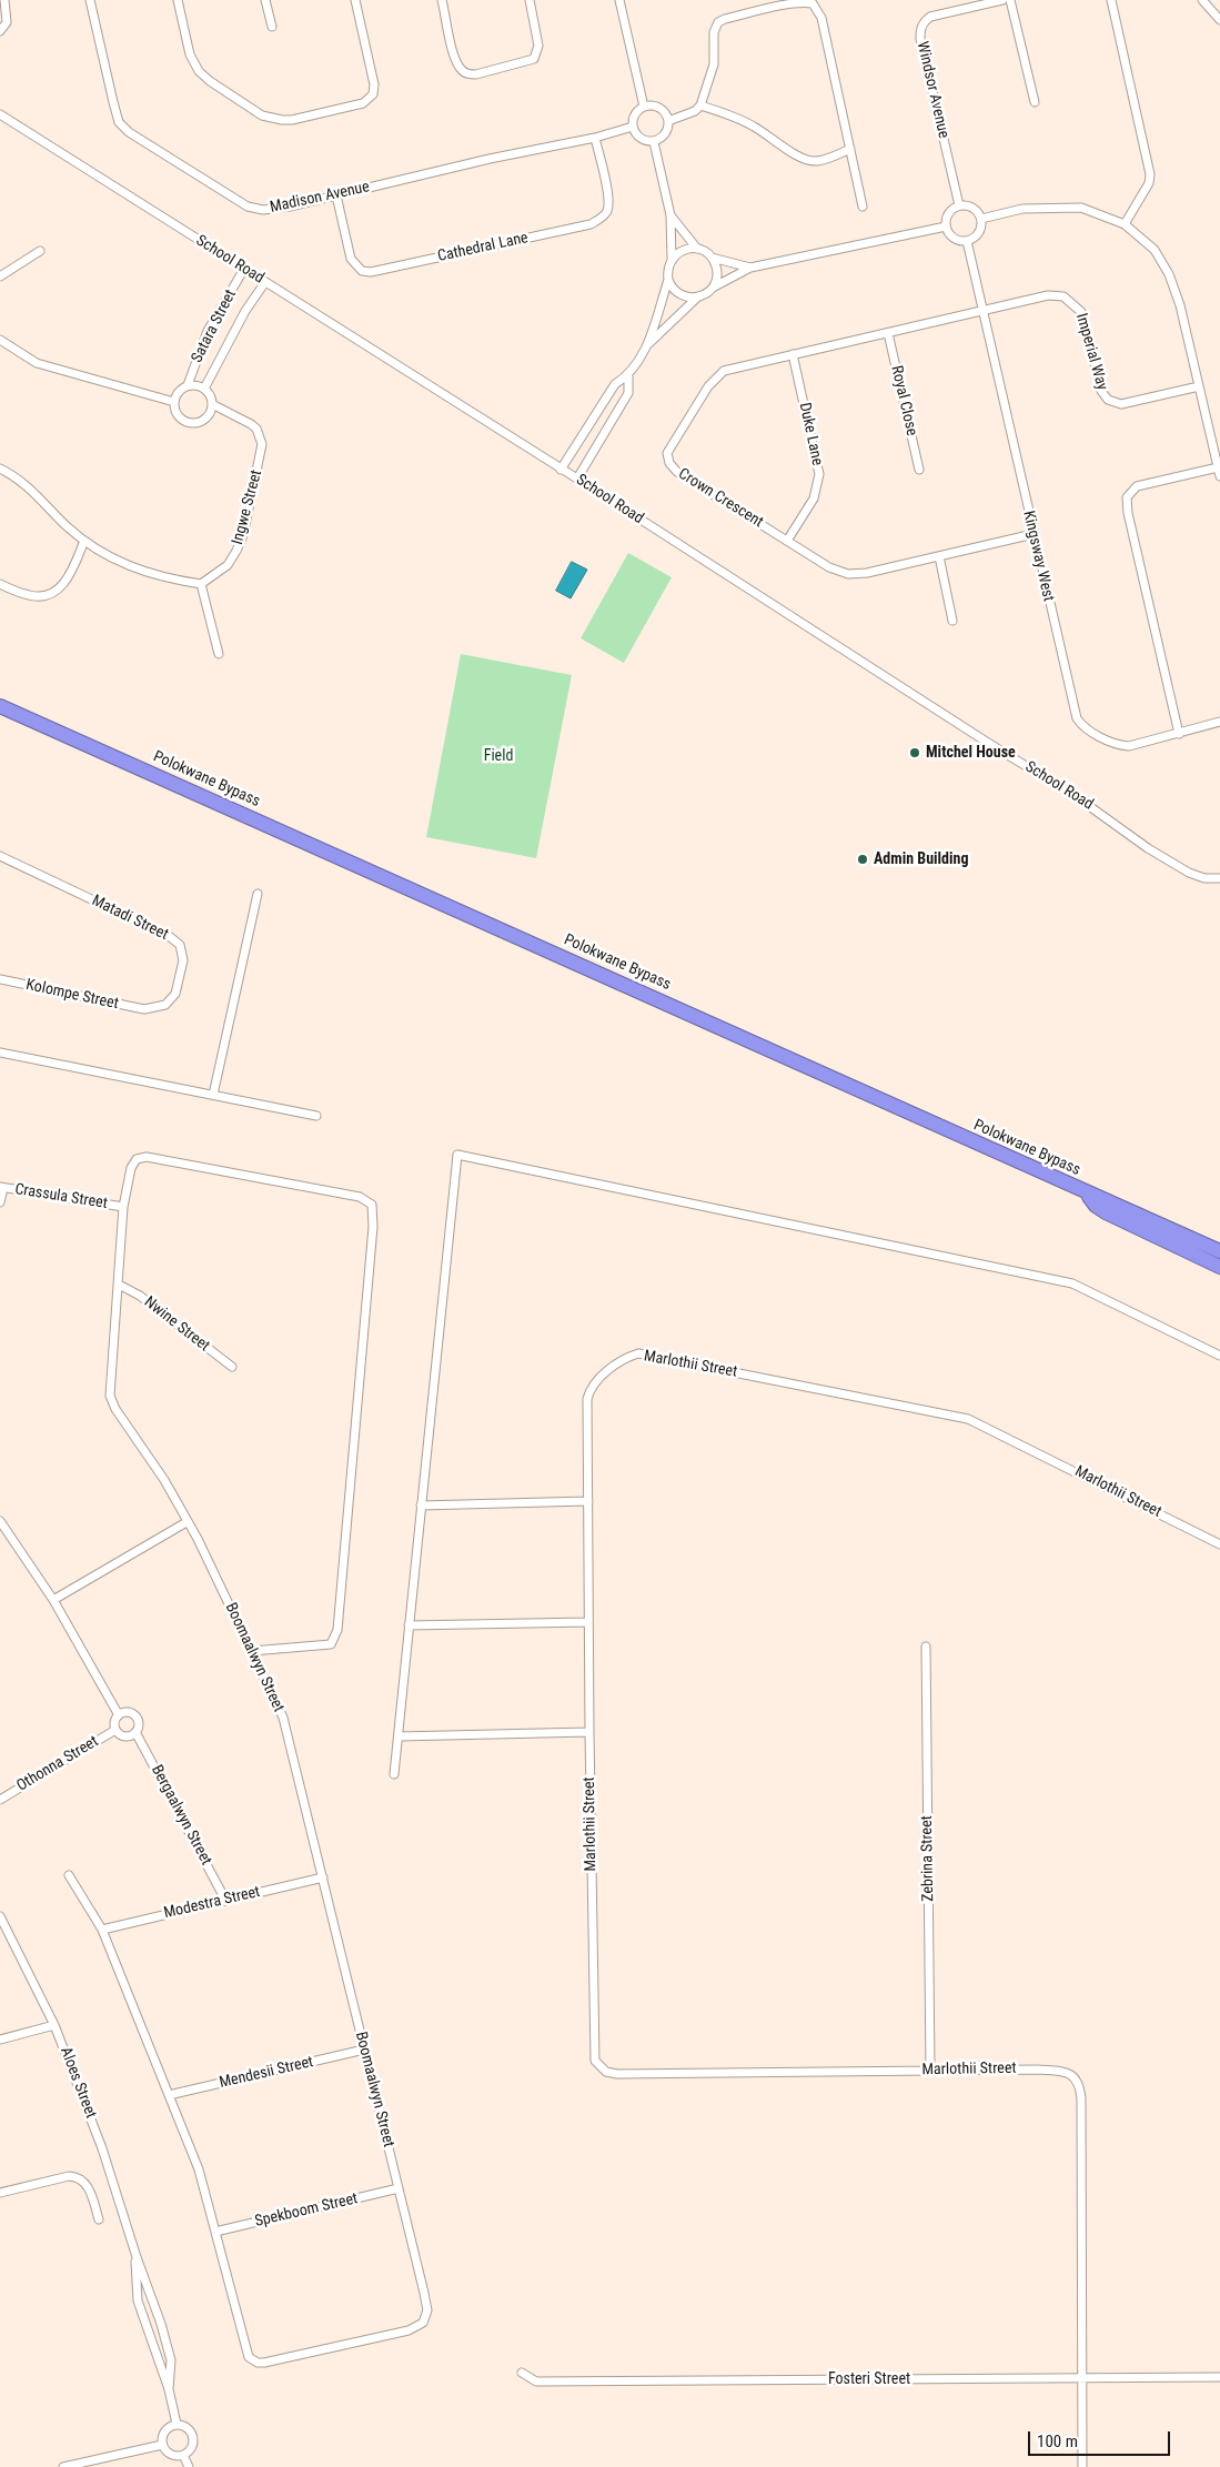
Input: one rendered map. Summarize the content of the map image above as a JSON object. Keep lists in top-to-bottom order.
{
  "streets": {
    "highway": ["Polokwane Bypass"],
    "street": [
      "Windsor Avenue",
      "Madison Avenue",
      "Cathedral Lane",
      "School Road",
      "Satara Street",
      "Imperial Way",
      "Royal Close",
      "Duke Lane",
      "Crown Crescent",
      "Ingwe Street",
      "Kingsway West",
      "Matadi Street",
      "Kolompe Street",
      "Crassula Street",
      "Nwine Street",
      "Marlothii Street",
      "Boomaalwyn Street",
      "Othonna Street",
      "Bergaalwyn Street",
      "Zebrina Street",
      "Modestra Street",
      "Mendesii Street",
      "Aloes Street",
      "Spekboom Street",
      "Fosteri Street"
    ]
  },
  "crossings": [
    ["Windsor Avenue", "Kingsway West"],
    ["Madison Avenue", "Cathedral Lane"],
    ["School Road", "Satara Street"],
    ["Satara Street", "Ingwe Street"],
    ["Imperial Way", "Crown Crescent"],
    ["Imperial Way", "Kingsway West"],
    ["Royal Close", "Crown Crescent"],
    ["Duke Lane", "Crown Crescent"],
    ["Crown Crescent", "Kingsway West"],
    ["Matadi Street", "Kolompe Street"],
    ["Crassula Street", "Boomaalwyn Street"],
    ["Nwine Street", "Boomaalwyn Street"],
    ["Marlothii Street", "Zebrina Street"],
    ["Marlothii Street", "Fosteri Street"],
    ["Boomaalwyn Street", "Modestra Street"],
    ["Boomaalwyn Street", "Mendesii Street"],
    ["Boomaalwyn Street", "Spekboom Street"],
    ["Othonna Street", "Bergaalwyn Street"],
    ["Bergaalwyn Street", "Modestra Street"]
  ],
  "parks": ["Field"],
  "places": ["Mitchel House", "Admin Building"],
  "scale_bar": "100 m"
}
